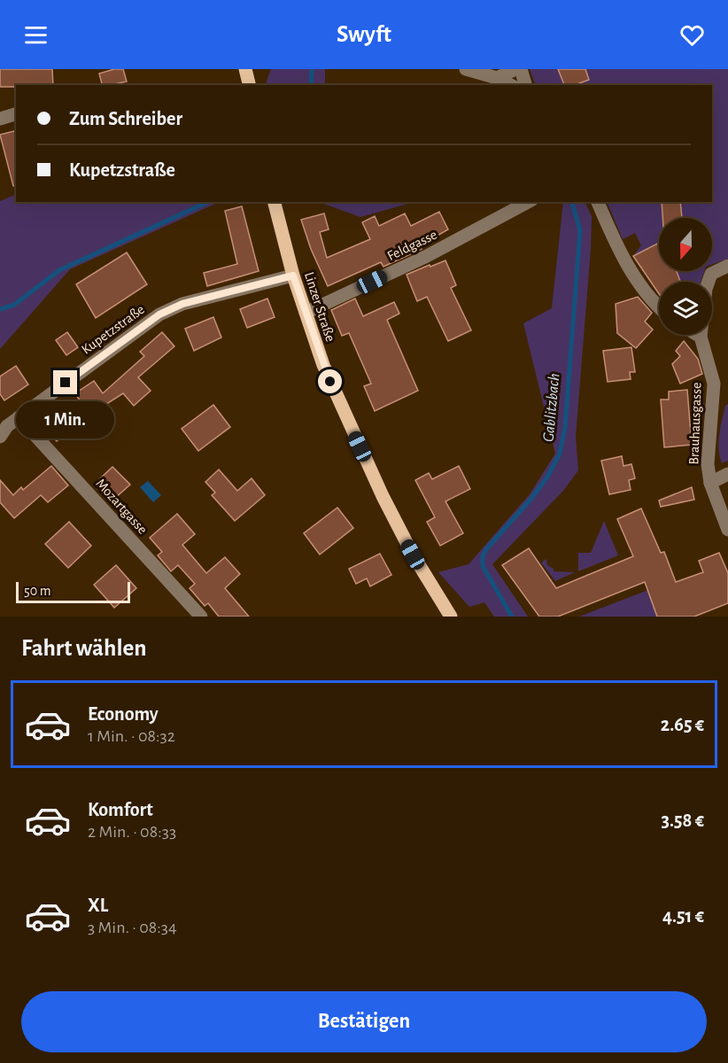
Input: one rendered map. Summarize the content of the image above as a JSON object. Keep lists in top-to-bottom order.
{
  "streets": {
    "main road": ["Linzer Straße"],
    "street": [
      "Feldgasse",
      "Kupetzstraße",
      "Brauhausgasse",
      "Mozartgasse"
    ]
  },
  "crossings": [
    ["Feldgasse", "Linzer Straße"],
    ["Linzer Straße", "Kupetzstraße"],
    ["Kupetzstraße", "Mozartgasse"]
  ],
  "water": ["Gablitzbach"],
  "scale_bar": "50 m",
  "north": "bottom",
  "page": {
    "header": "Swyft",
    "banner": ["Zum Schreiber", "Kupetzstraße"],
    "bubble": "1 Min.",
    "scale": "50 m",
    "heading": "Fahrt wählen",
    "list": [
      {
        "name": "Economy",
        "note": "1 Min. · 08:32",
        "value": "2.65 €"
      },
      {
        "name": "Komfort",
        "note": "2 Min. · 08:33",
        "value": "3.58 €"
      },
      {
        "name": "XL",
        "note": "3 Min. · 08:34",
        "value": "4.51 €"
      }
    ],
    "buttons": "Bestätigen"
  }
}
